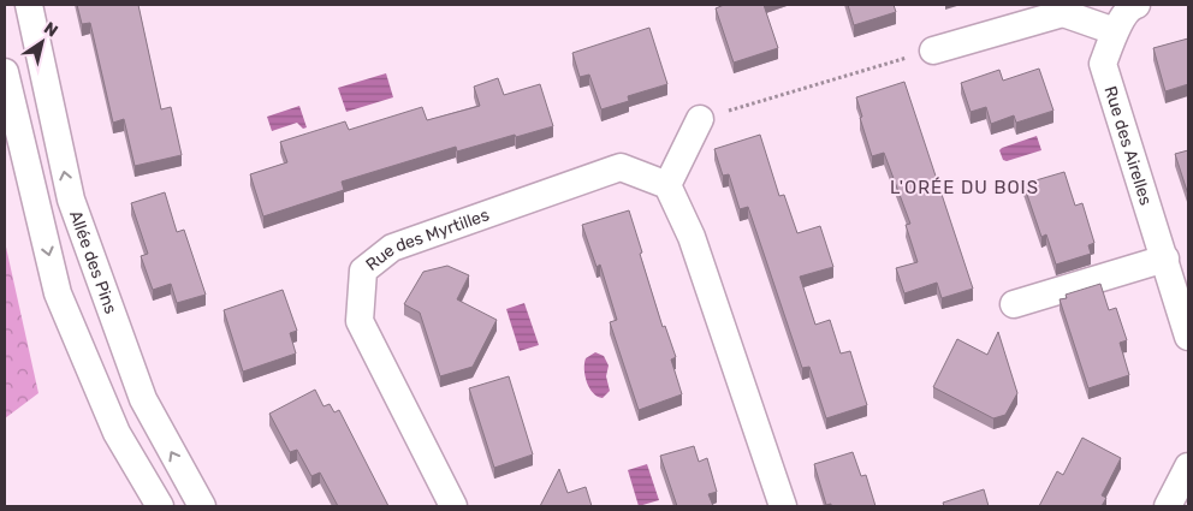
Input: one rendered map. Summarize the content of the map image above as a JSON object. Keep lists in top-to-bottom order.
{
  "streets": {
    "street": ["Rue des Airelles", "Rue des Myrtilles", "Allée des Pins"]
  },
  "districts": ["L'ORÉE DU BOIS"],
  "north": "top right"
}
